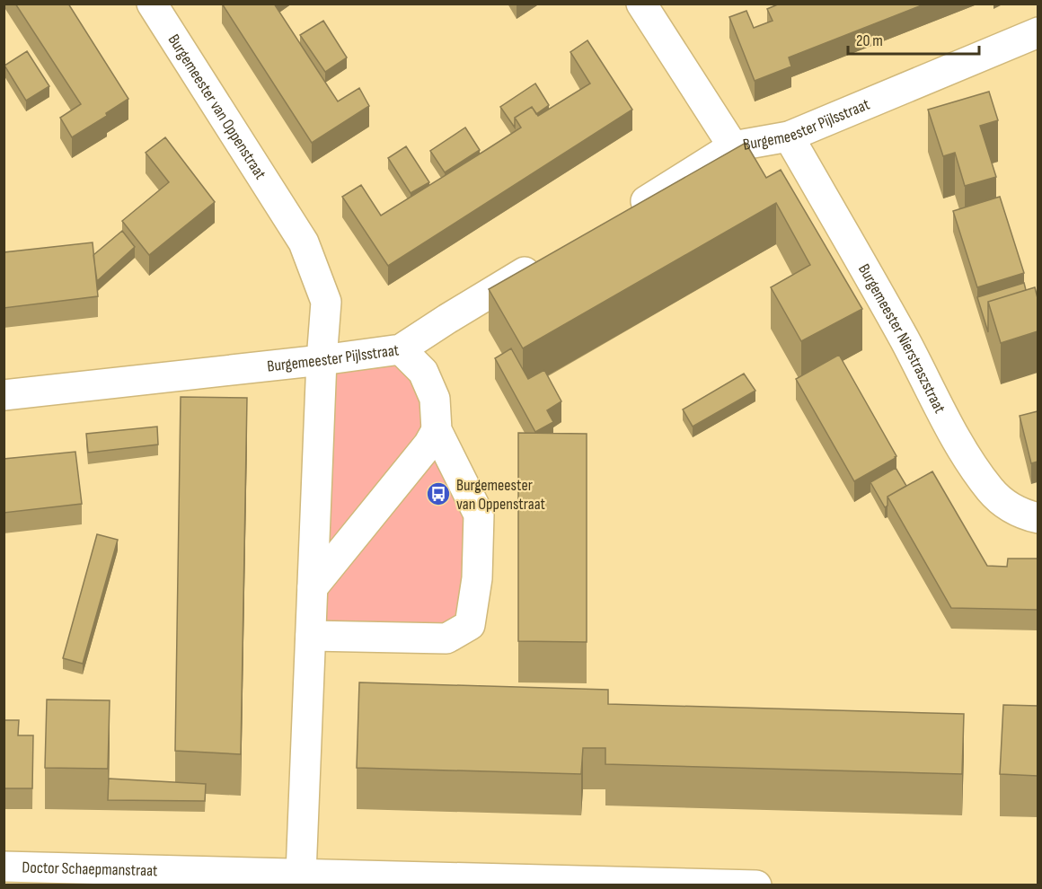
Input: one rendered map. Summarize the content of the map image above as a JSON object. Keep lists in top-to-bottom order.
{
  "streets": {
    "street": [
      "Burgemeester van Oppenstraat",
      "Burgemeester Pijlsstraat",
      "Burgemeester Nierstraszstraat",
      "Doctor Schaepmanstraat"
    ]
  },
  "crossings": [
    ["Burgemeester van Oppenstraat", "Burgemeester Pijlsstraat"],
    ["Burgemeester van Oppenstraat", "Doctor Schaepmanstraat"],
    ["Burgemeester Pijlsstraat", "Burgemeester Nierstraszstraat"]
  ],
  "places": {
    "bus stop": ["Burgemeester van Oppenstraat"]
  },
  "scale_bar": "20 m"
}
